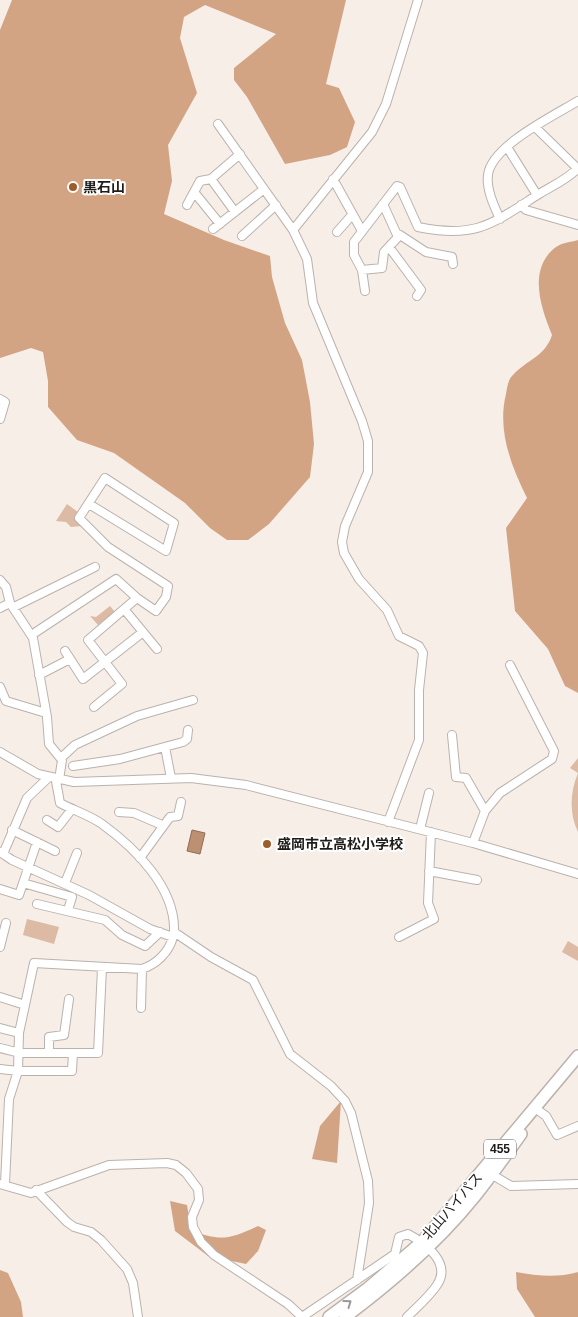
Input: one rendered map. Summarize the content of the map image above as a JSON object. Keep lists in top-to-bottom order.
{
  "streets": {
    "highway": ["455", "北山バイパス"]
  },
  "places": ["黒石山", "盛岡市立高松小学校"]
}
